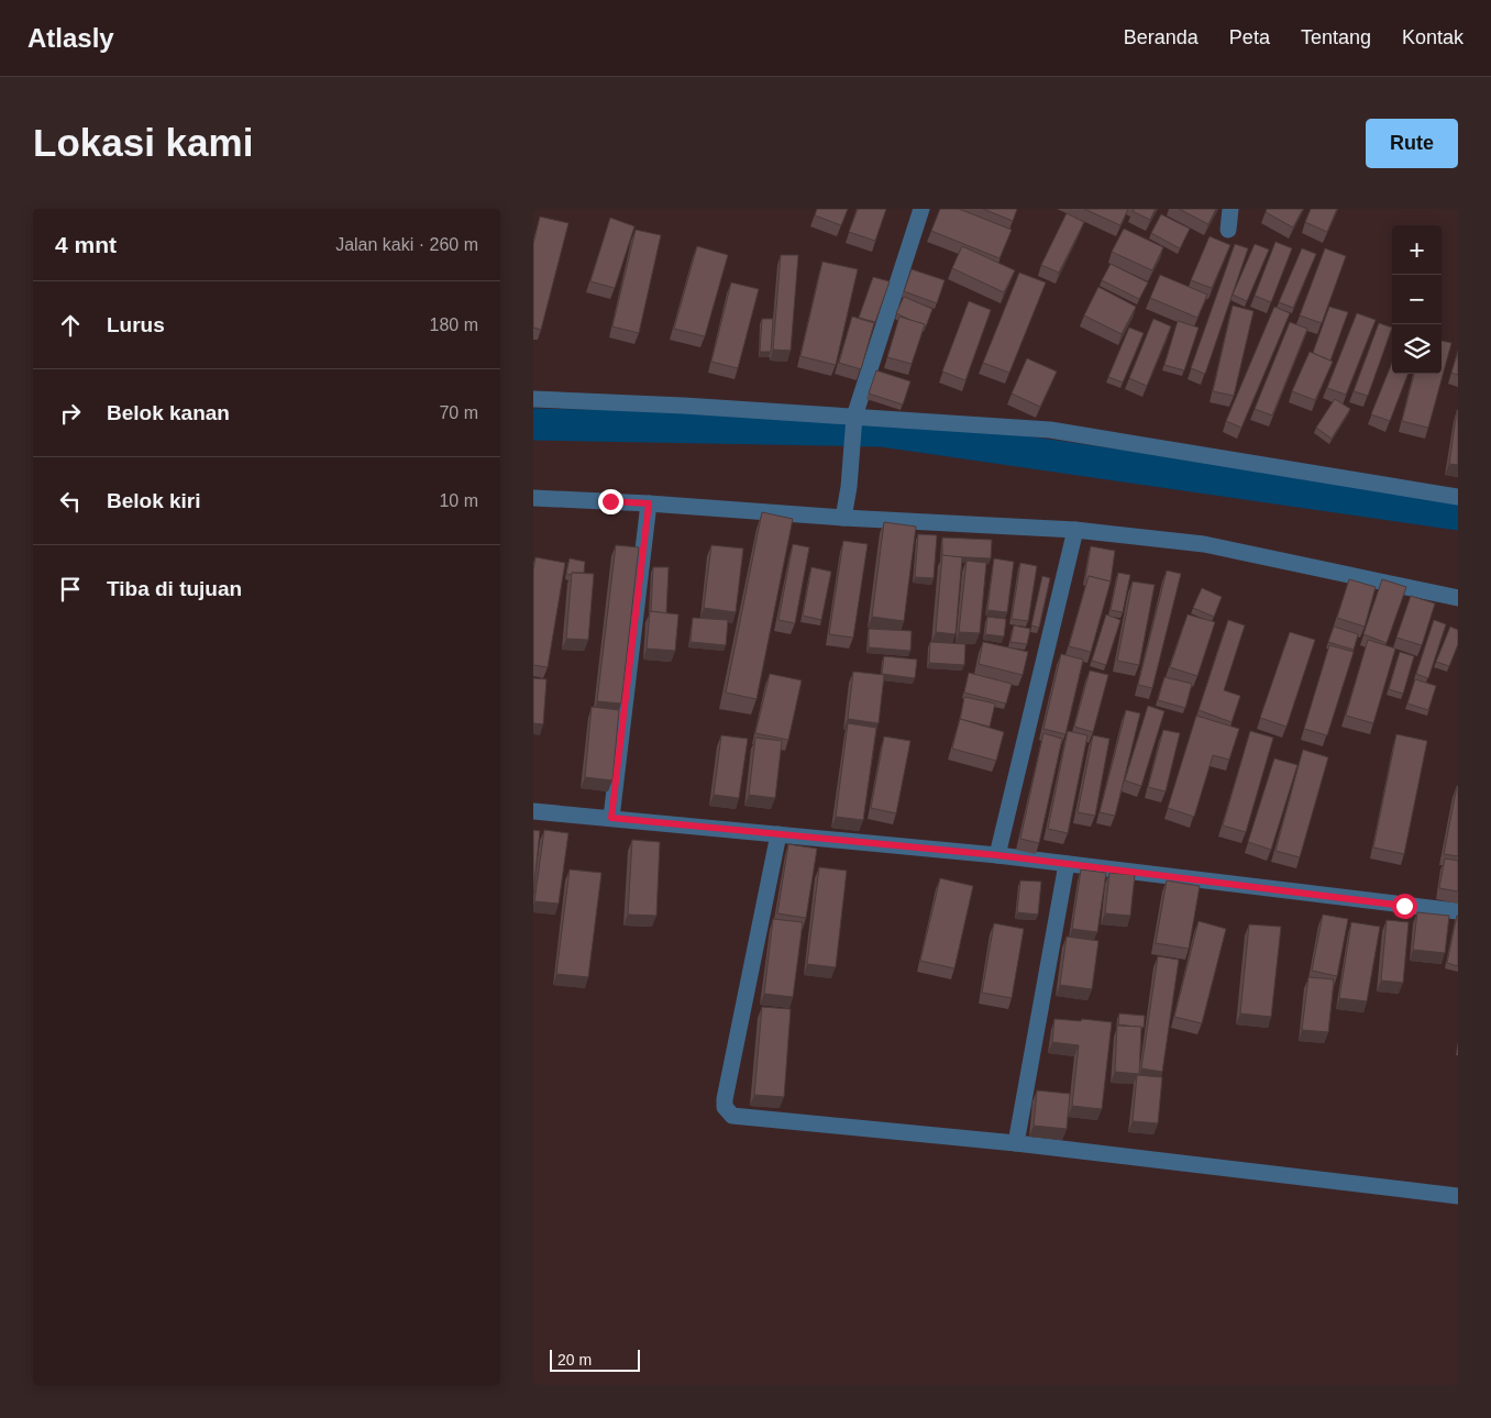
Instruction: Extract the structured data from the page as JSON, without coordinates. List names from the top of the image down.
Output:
{
  "scale_bar": "20 m",
  "page": {
    "header": "Atlasly",
    "nav": [
      "Beranda",
      "Peta",
      "Tentang",
      "Kontak"
    ],
    "buttons": "Rute",
    "title": "Lokasi kami",
    "heading": ["4 mnt", "Jalan kaki · 260 m"],
    "map_buttons": ["+", "−"],
    "list": [
      ["Lurus", "180 m"],
      ["Belok kanan", "70 m"],
      ["Belok kiri", "10 m"],
      "Tiba di tujuan"
    ],
    "scale": "20 m"
  }
}
